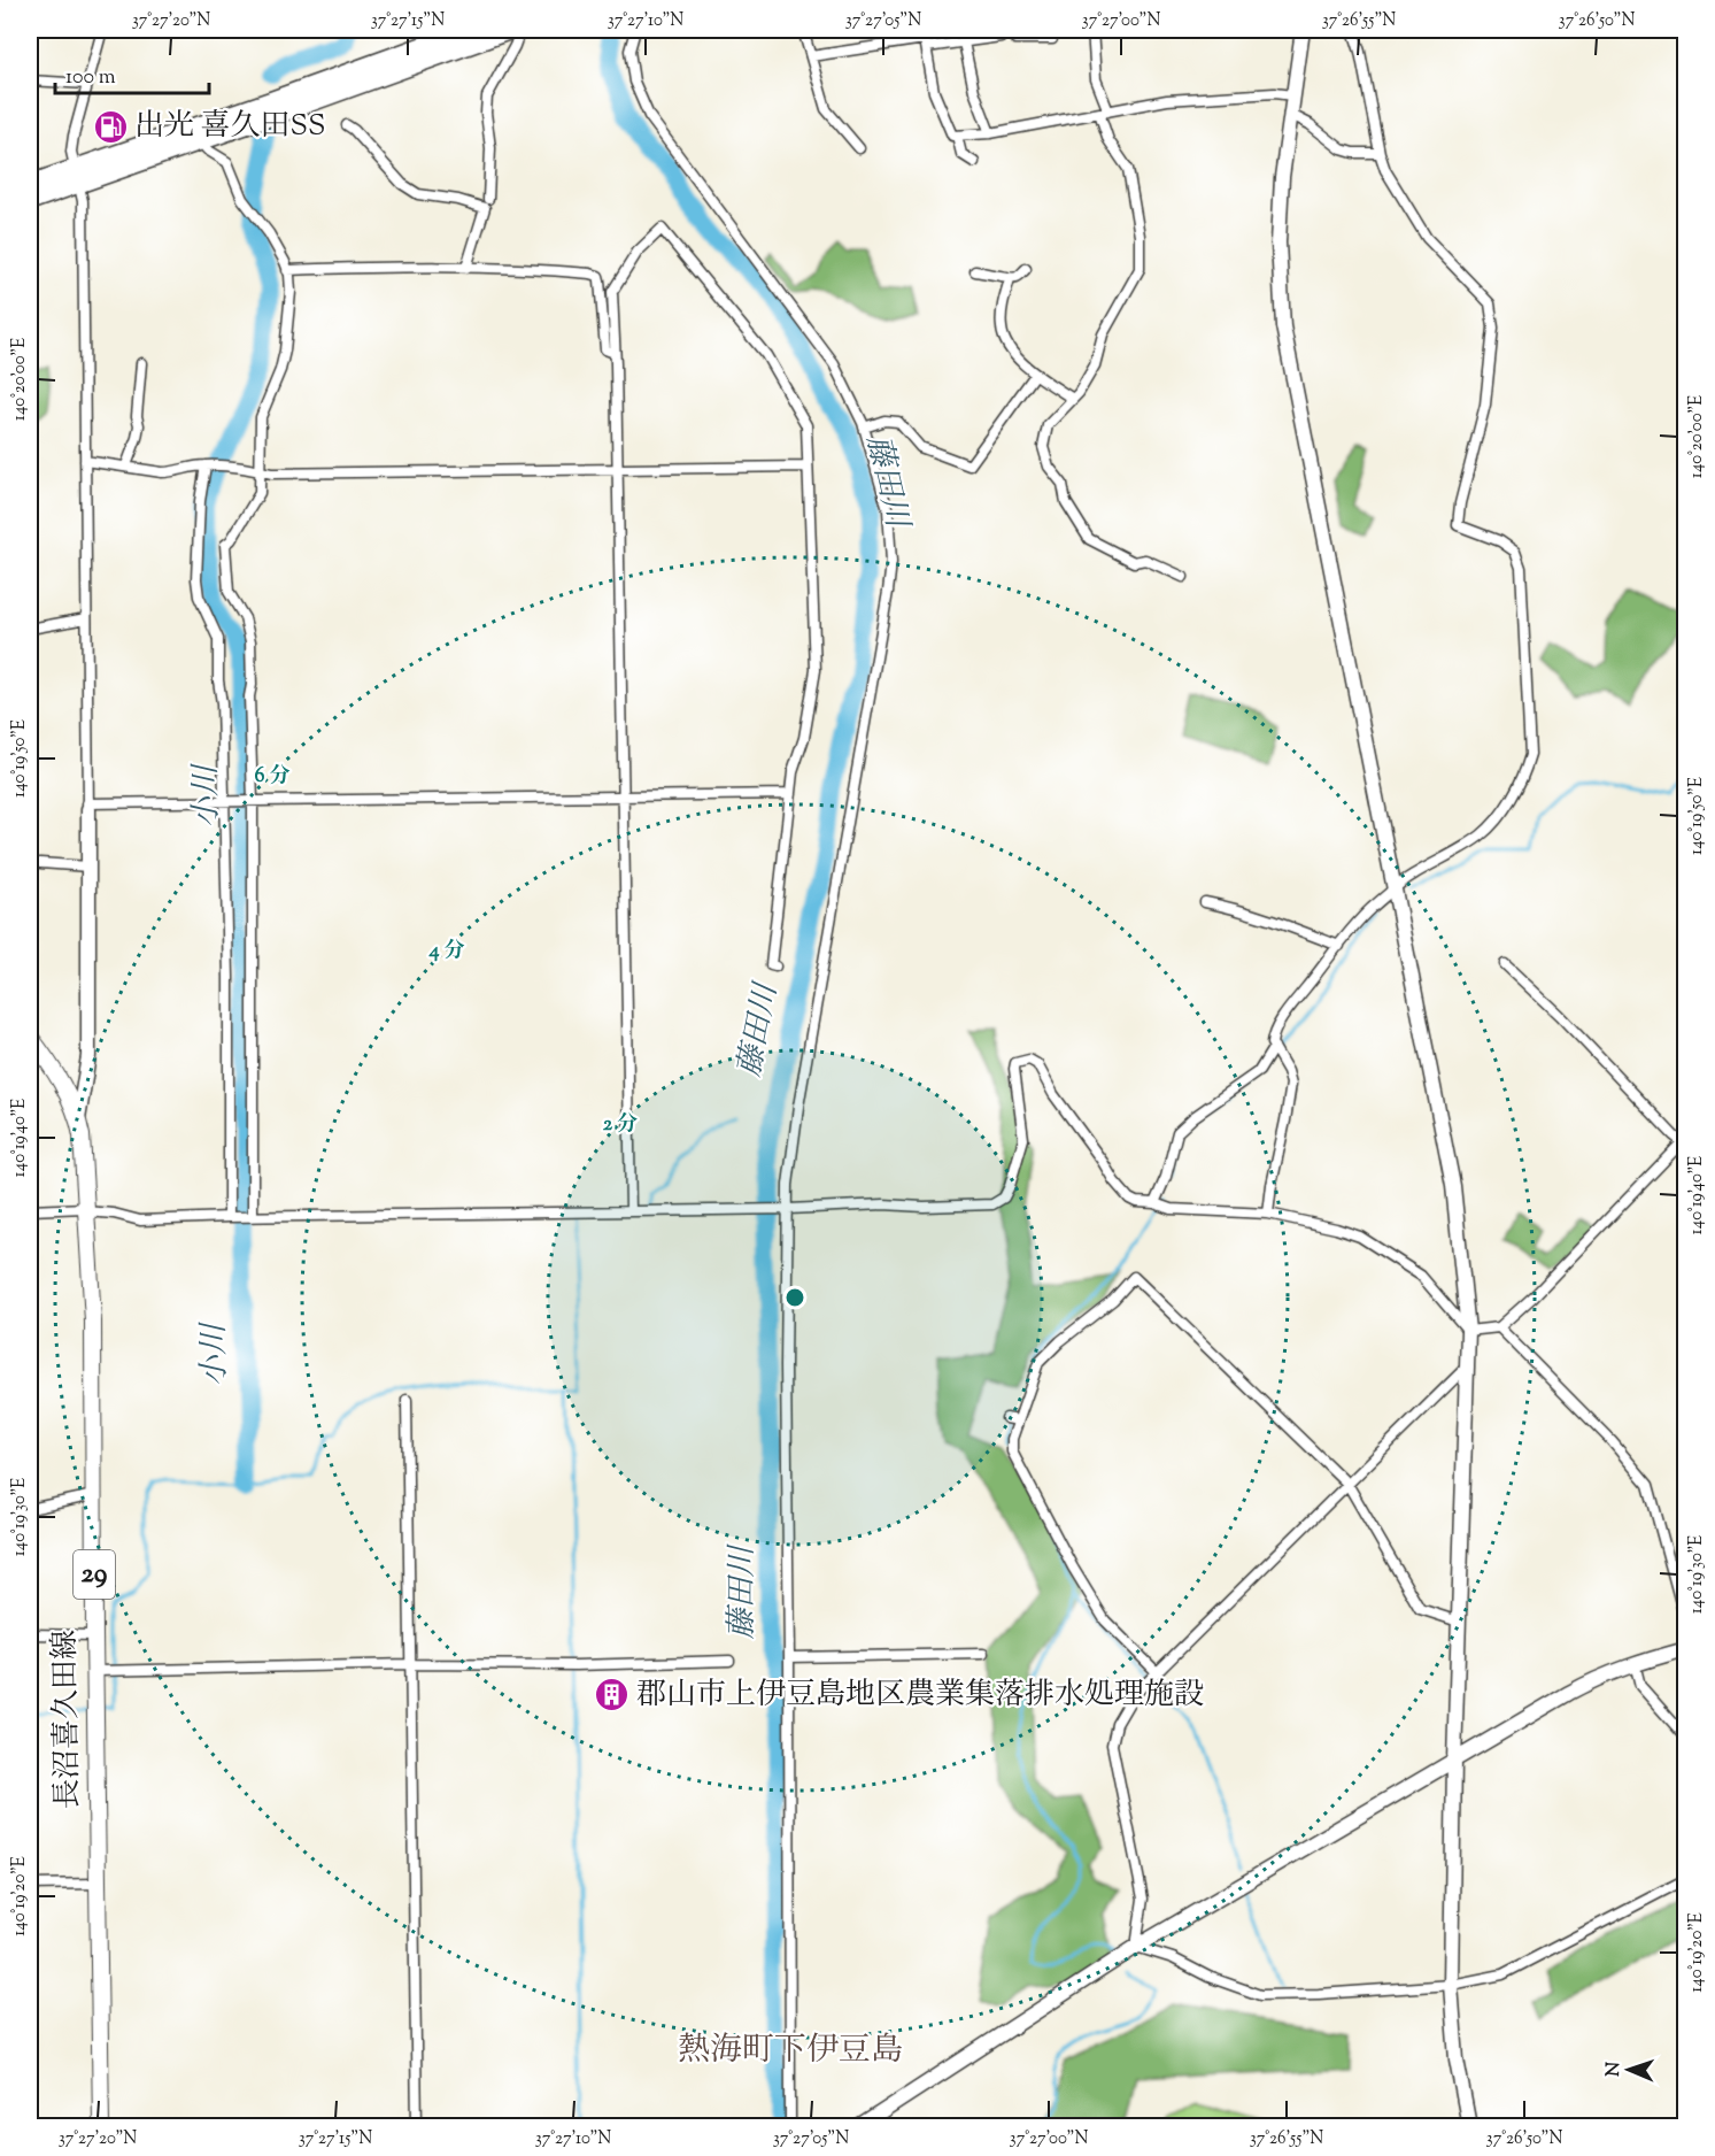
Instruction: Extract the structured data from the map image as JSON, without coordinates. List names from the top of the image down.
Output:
{
  "streets": {
    "main road": ["29", "長沼喜久田線"]
  },
  "districts": ["熱海町下伊豆島"],
  "water": ["藤田川", "小川"],
  "places": {
    "fuel station": ["出光 喜久田SS"],
    "building": ["郡山市上伊豆島地区農業集落排水処理施設"]
  },
  "scale_bar": "100 m",
  "north": "left",
  "coordinates": [
    "37°27'20\"N",
    "37°27'15\"N",
    "37°27'10\"N",
    "37°27'05\"N",
    "37°27'00\"N",
    "37°26'55\"N",
    "37°26'50\"N",
    "140°20'00\"E",
    "140°19'50\"E",
    "140°19'40\"E",
    "140°19'30\"E",
    "140°19'20\"E"
  ],
  "rings": ["6 分", "4 分", "2 分"]
}
